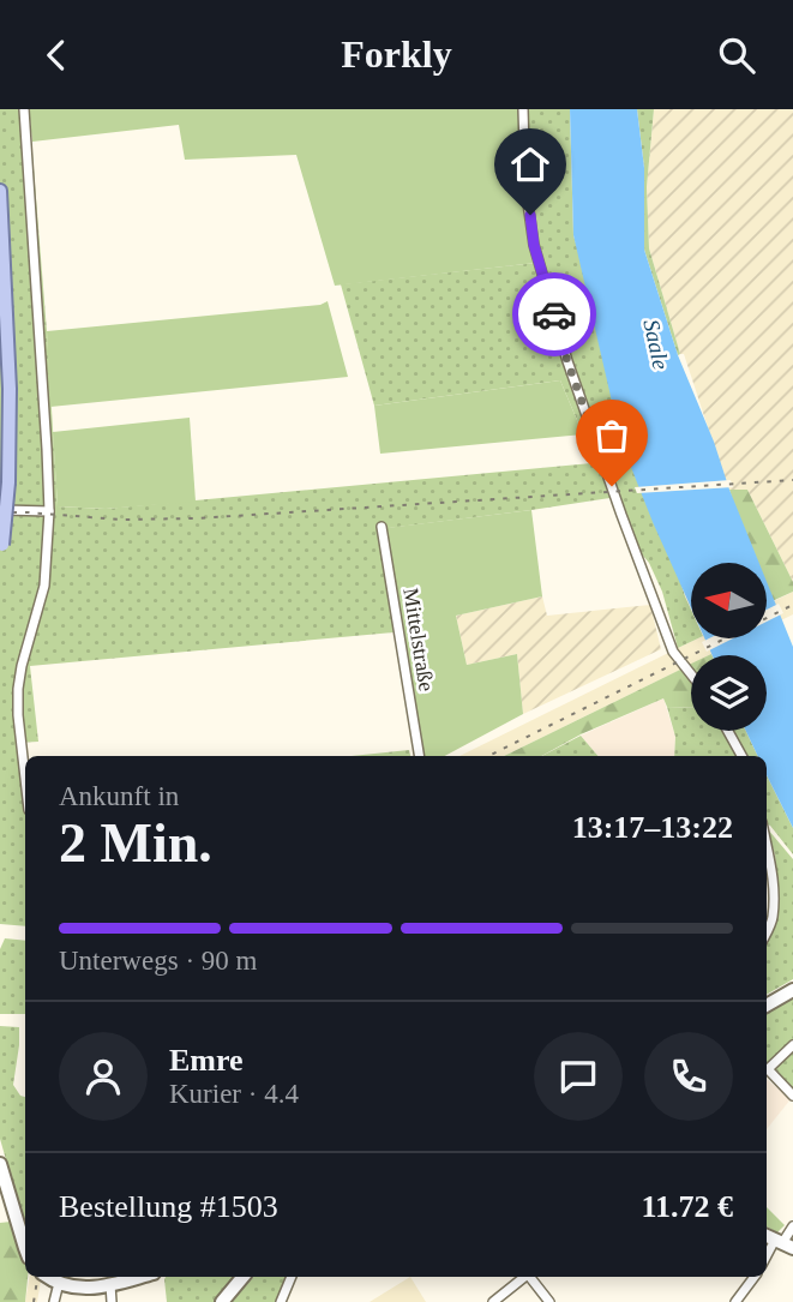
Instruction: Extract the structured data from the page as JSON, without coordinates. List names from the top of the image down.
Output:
{
  "streets": {
    "street": ["Mittelstraße"]
  },
  "water": ["Saale"],
  "north": "left",
  "page": {
    "header": "Forkly",
    "heading": ["2 Min.", "Ankunft in", "13:17–13:22"],
    "panel": [
      "Emre",
      "Kurier · 4.4",
      "Bestellung #1503",
      "11.72 €"
    ],
    "bar": "Unterwegs · 90 m"
  }
}
